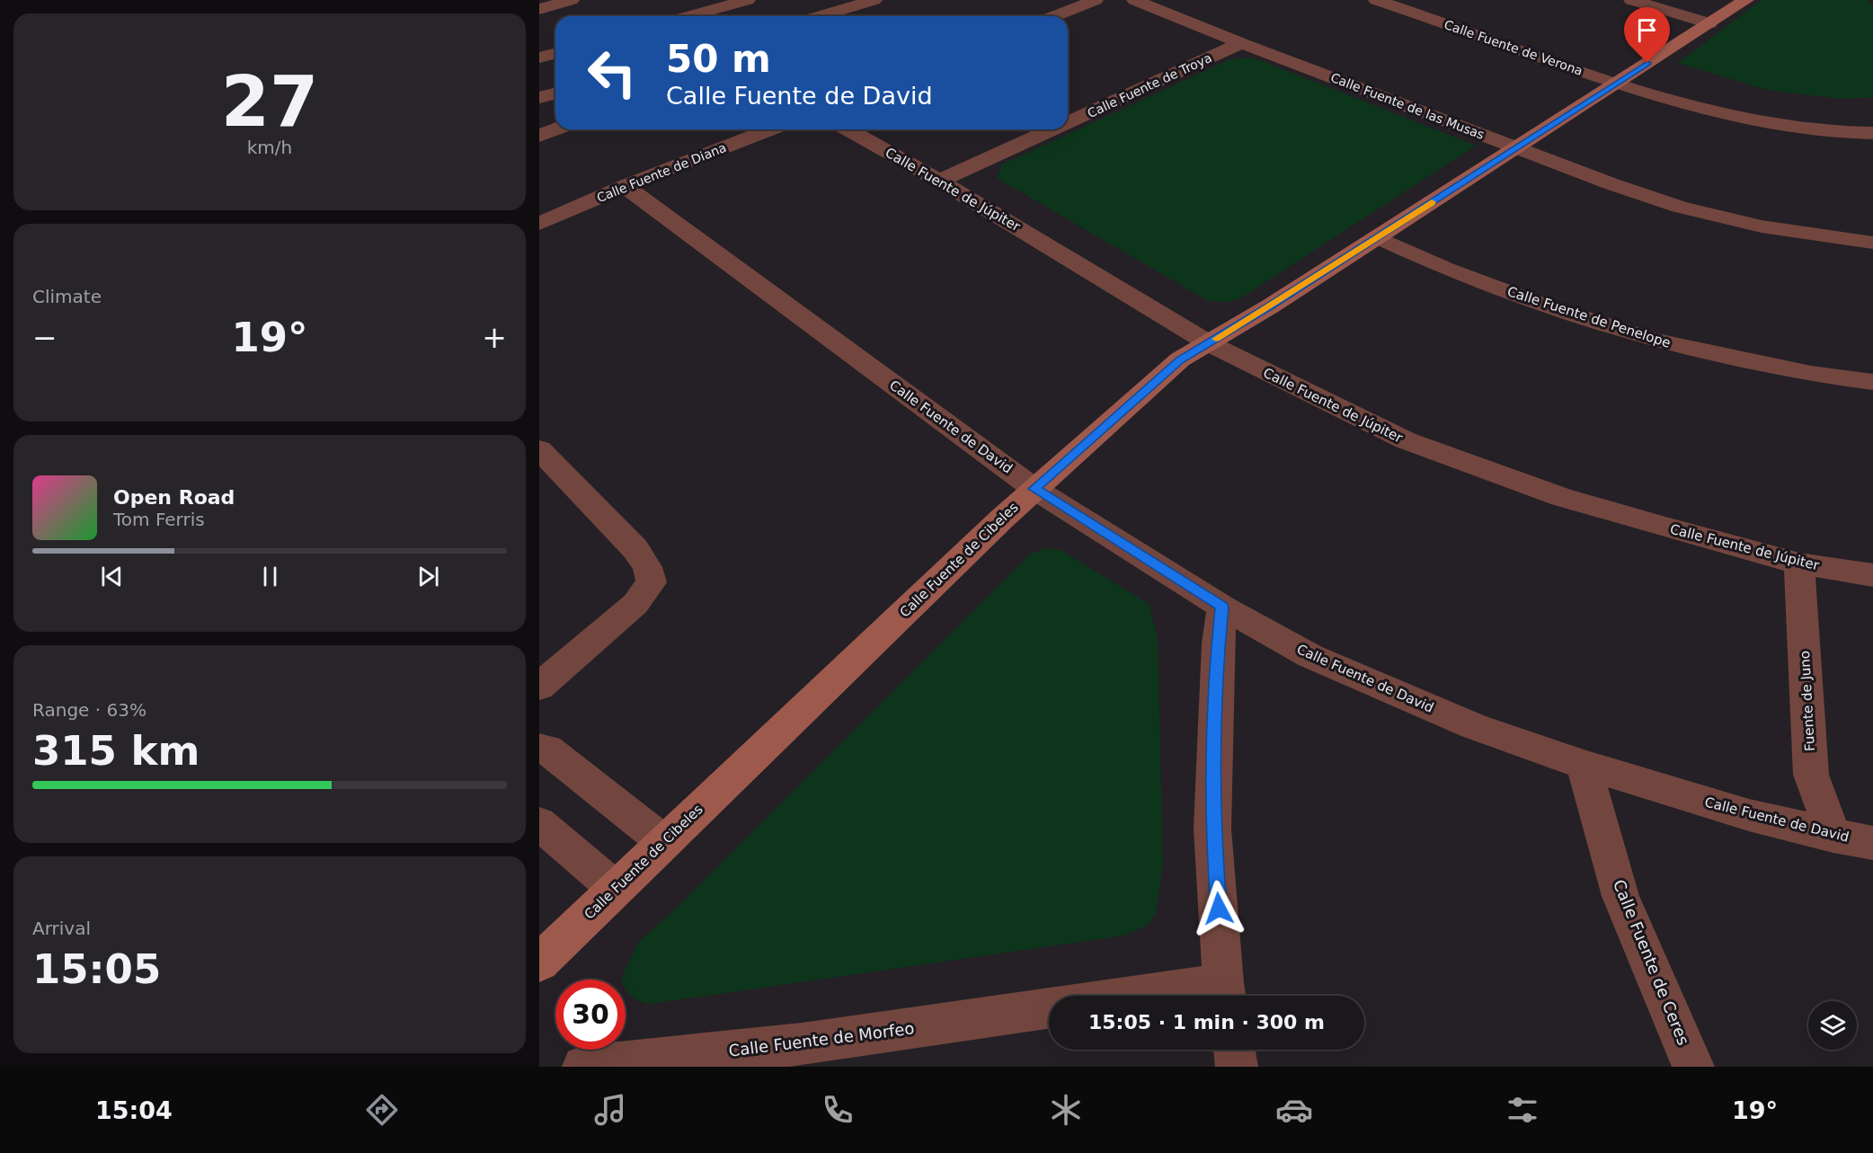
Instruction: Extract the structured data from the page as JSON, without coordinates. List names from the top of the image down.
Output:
{
  "streets": {
    "street": [
      "Calle Fuente de Verona",
      "Calle Fuente de Troya",
      "Calle Fuente de las Musas",
      "Calle Fuente de Diana",
      "Calle Fuente de Júpiter",
      "Calle Fuente de Penelope",
      "Calle Fuente de David",
      "Calle Fuente de Cibeles",
      "Fuente de Juno",
      "Calle Fuente de Ceres",
      "Calle Fuente de Morfeo"
    ]
  },
  "crossings": [
    ["Calle Fuente de Verona", "Calle Fuente de Cibeles"],
    ["Calle Fuente de Troya", "Calle Fuente de las Musas"],
    ["Calle Fuente de Troya", "Calle Fuente de Júpiter"],
    ["Calle Fuente de las Musas", "Calle Fuente de Cibeles"],
    ["Calle Fuente de Diana", "Calle Fuente de David"],
    ["Calle Fuente de Júpiter", "Calle Fuente de Cibeles"],
    ["Calle Fuente de Júpiter", "Fuente de Juno"],
    ["Calle Fuente de Penelope", "Calle Fuente de Cibeles"],
    ["Calle Fuente de David", "Calle Fuente de Cibeles"],
    ["Calle Fuente de David", "Fuente de Juno"],
    ["Calle Fuente de David", "Calle Fuente de Ceres"]
  ],
  "page": {
    "tile": [
      ["27", "km/h"],
      "Climate",
      ["Range · 63%", "315 km"],
      ["Arrival", "15:05"]
    ],
    "turn": ["50 m", "Calle Fuente de David"],
    "heat": ["−", "19°", "+"],
    "song": ["Open Road", "Tom Ferris"],
    "limit": "30",
    "trip": "15:05 · 1 min · 300 m",
    "tabs": ["15:04", "19°"]
  }
}
